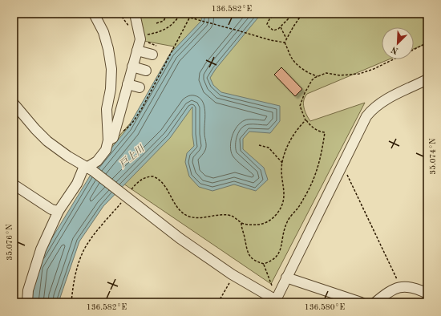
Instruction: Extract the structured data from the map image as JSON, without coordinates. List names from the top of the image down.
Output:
{
  "water": ["戸上川"],
  "north": "bottom left",
  "coordinates": [
    "136.582°E",
    "35.074°N",
    "35.076°N",
    "136.580°E"
  ]
}
